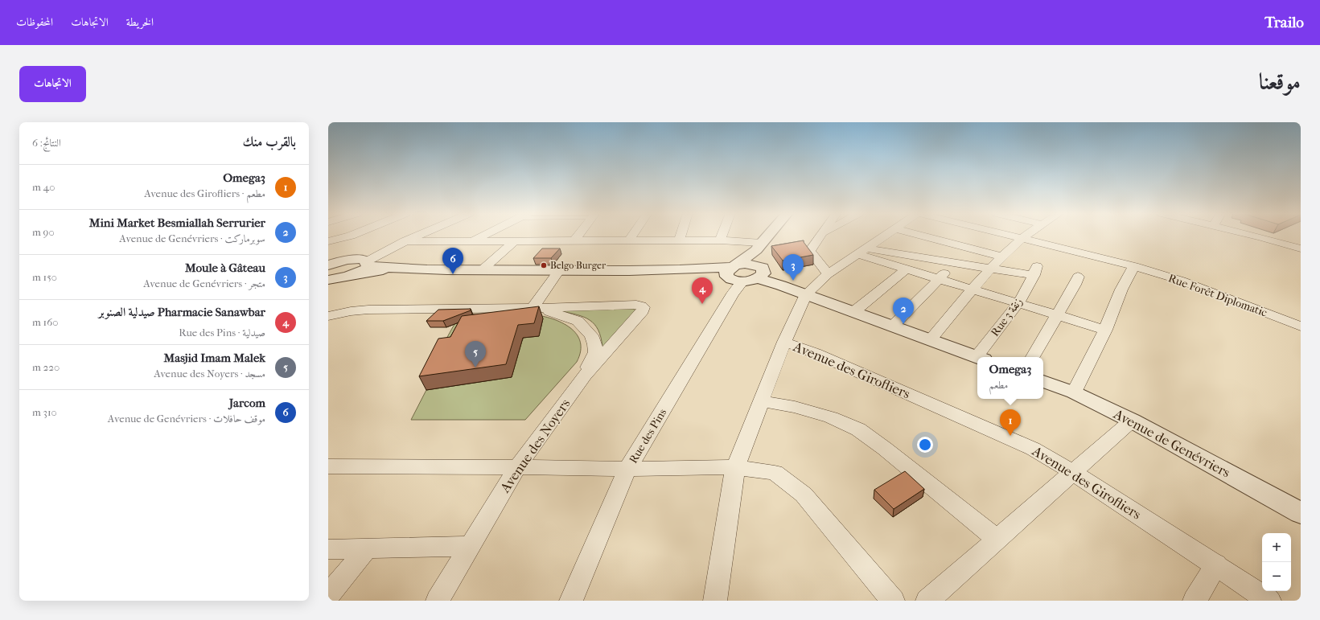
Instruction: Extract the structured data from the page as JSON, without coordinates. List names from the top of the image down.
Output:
{
  "streets": {
    "street": [
      "Rue Forêt Diplomatic",
      "Rue 3 زنقة",
      "Avenue des Girofliers",
      "Rue des Pins",
      "Avenue de Genévriers",
      "Avenue des Noyers"
    ]
  },
  "places": ["Belgo Burger"],
  "page": {
    "header": "Trailo",
    "nav": ["الخريطة", "الاتجاهات", "المحفوظات"],
    "title": "موقعنا",
    "buttons": "الاتجاهات",
    "heading": ["بالقرب منك", "النتائج: 6"],
    "list": [
      {
        "mark": "1",
        "name": "Omega3",
        "note": "مطعم · Avenue des Girofliers",
        "value": "40 m"
      },
      {
        "mark": "2",
        "name": "Mini Market Besmiallah Serrurier",
        "note": "سوبرماركت · Avenue de Genévriers",
        "value": "90 m"
      },
      {
        "mark": "3",
        "name": "Moule à Gâteau",
        "note": "متجر · Avenue de Genévriers",
        "value": "150 m"
      },
      {
        "mark": "4",
        "name": "Pharmacie Sanawbar صيدلية الصنوبر",
        "note": "صيدلية · Rue des Pins",
        "value": "160 m"
      },
      {
        "mark": "5",
        "name": "Masjid Imam Malek",
        "note": "مسجد · Avenue des Noyers",
        "value": "220 m"
      },
      {
        "mark": "6",
        "name": "Jarcom",
        "note": "موقف حافلات · Avenue de Genévriers",
        "value": "310 m"
      }
    ],
    "pins": [
      "6",
      "3",
      "4",
      "2",
      "5",
      "1"
    ],
    "popup": ["Omega3", "مطعم"],
    "map_buttons": ["+", "−"]
  }
}
